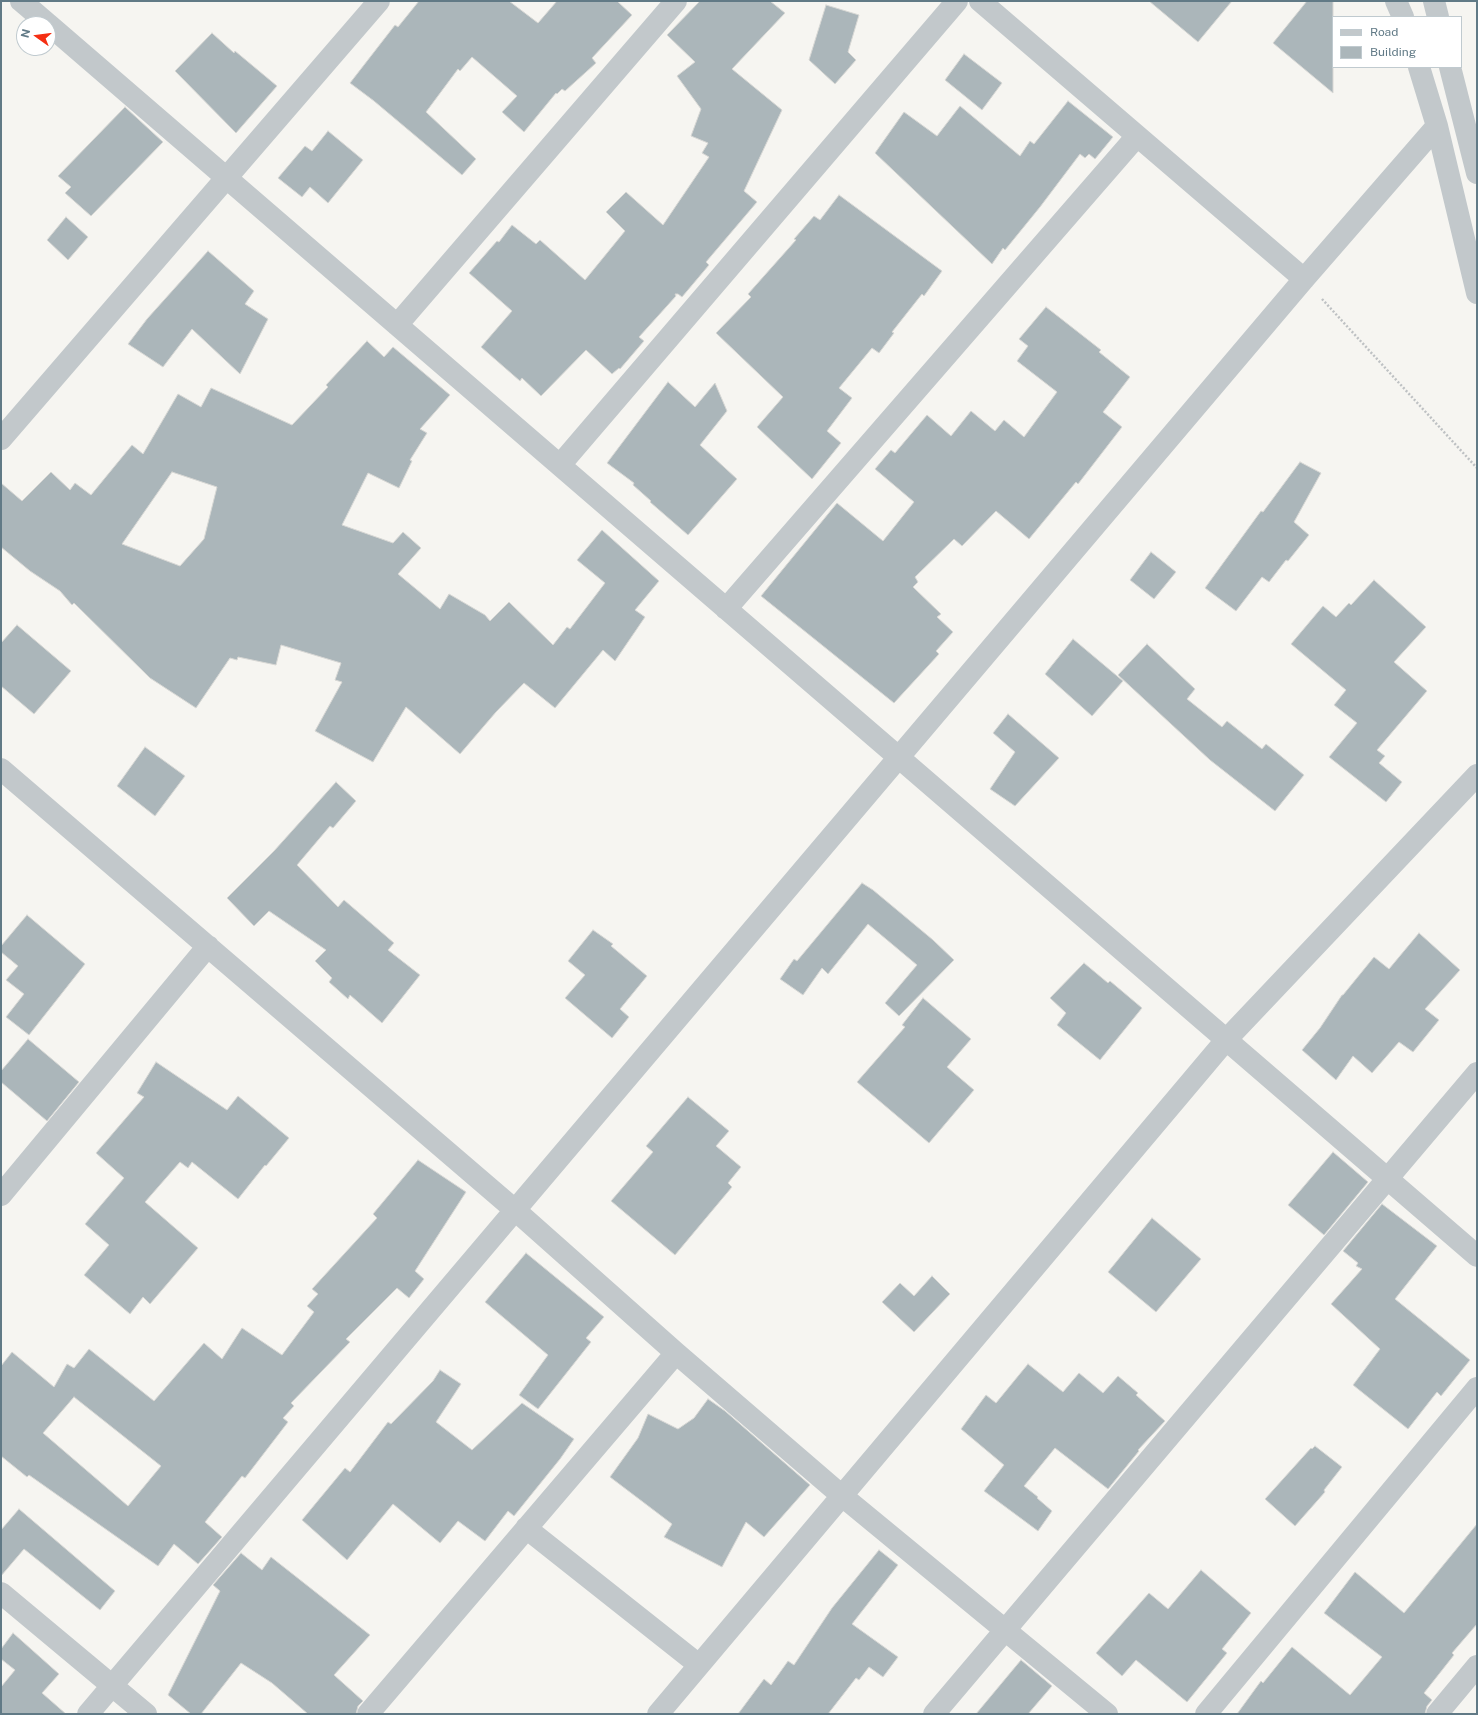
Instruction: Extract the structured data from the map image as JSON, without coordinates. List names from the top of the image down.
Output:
{
  "legend": ["Road", "Building"],
  "north": "left"
}
